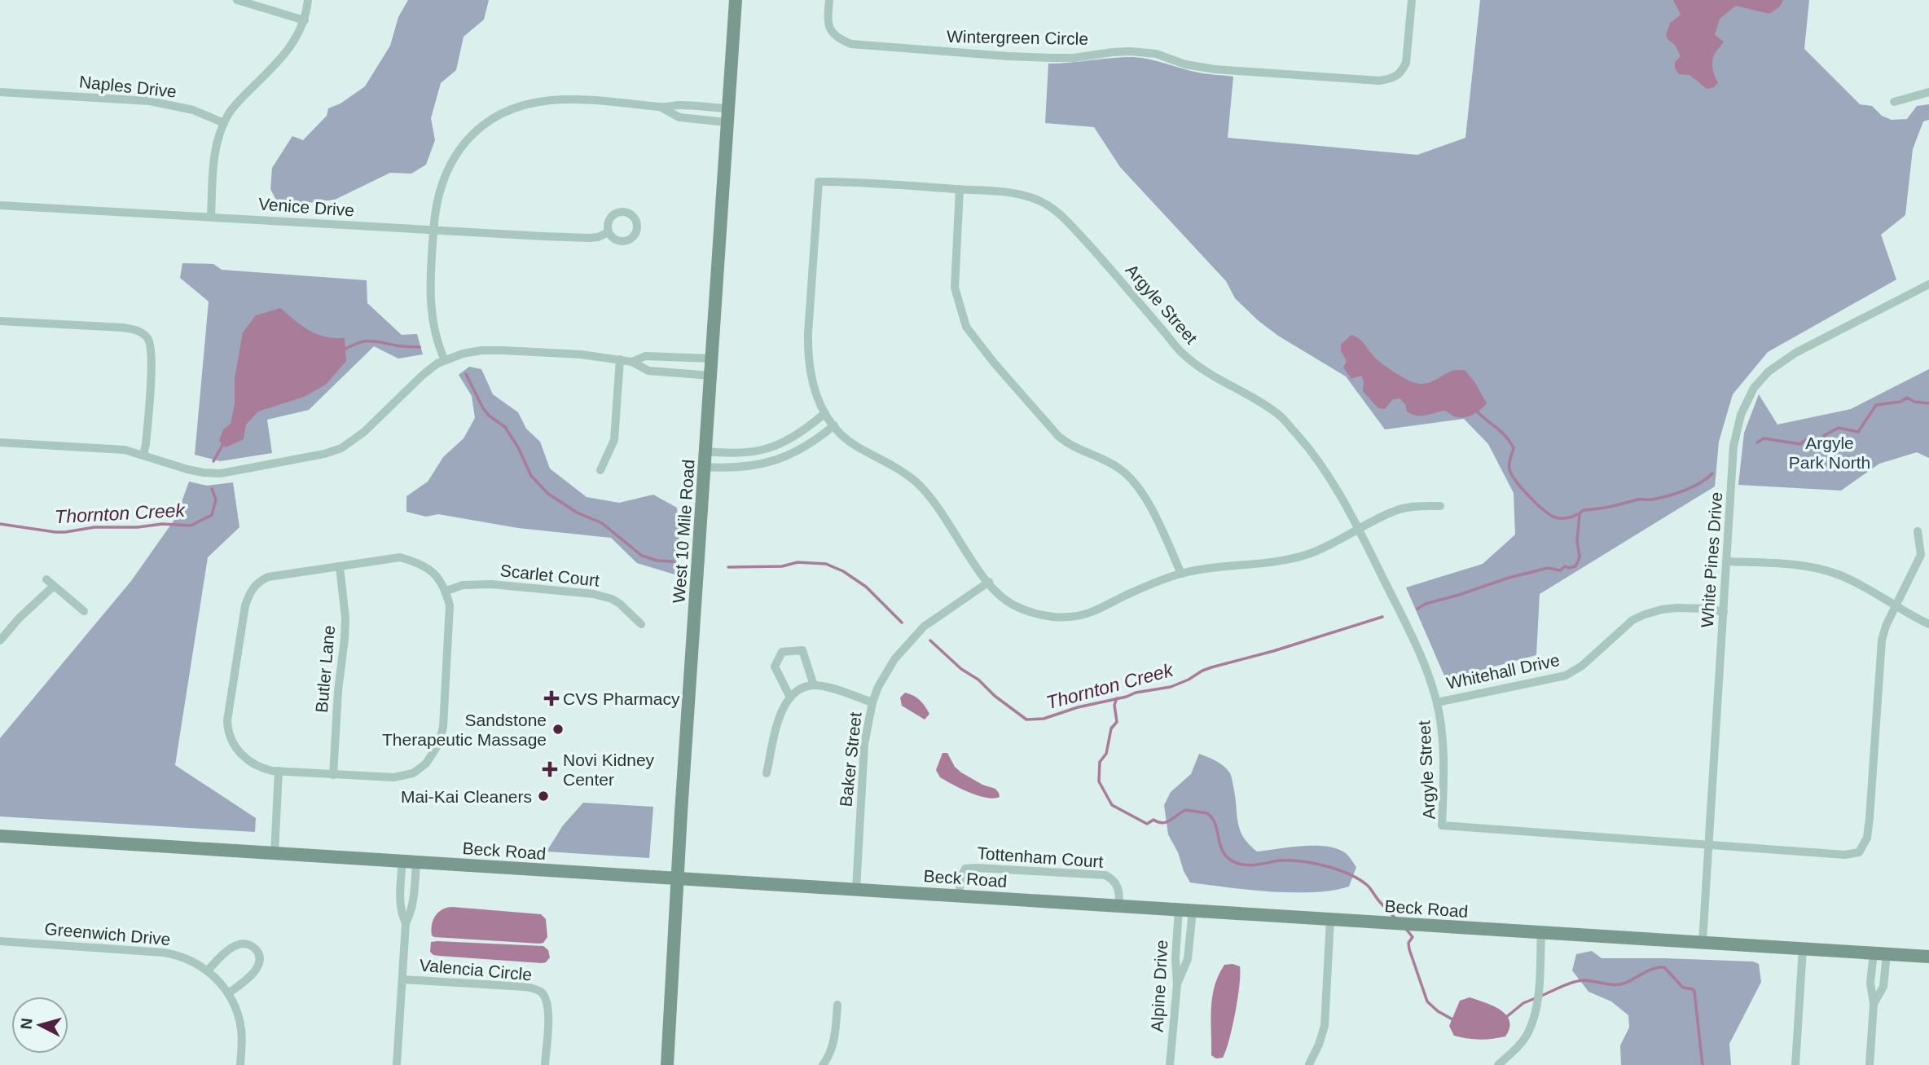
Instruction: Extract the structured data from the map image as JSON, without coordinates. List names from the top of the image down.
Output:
{
  "streets": {
    "main road": ["West 10 Mile Road", "Beck Road"],
    "street": [
      "Wintergreen Circle",
      "Naples Drive",
      "Venice Drive",
      "Argyle Street",
      "White Pines Drive",
      "Scarlet Court",
      "Butler Lane",
      "Whitehall Drive",
      "Baker Street",
      "Tottenham Court",
      "Greenwich Drive",
      "Valencia Circle",
      "Alpine Drive"
    ]
  },
  "crossings": [
    ["Argyle Street", "White Pines Drive"],
    ["Argyle Street", "Whitehall Drive"],
    ["West 10 Mile Road", "Beck Road"],
    ["White Pines Drive", "Whitehall Drive"],
    ["White Pines Drive", "Beck Road"],
    ["Baker Street", "Beck Road"],
    ["Beck Road", "Tottenham Court"],
    ["Beck Road", "Valencia Circle"],
    ["Beck Road", "Alpine Drive"]
  ],
  "water": ["Thornton Creek"],
  "parks": ["Argyle Park North"],
  "places": {
    "health": ["CVS Pharmacy", "Novi Kidney Center"],
    "other": ["Sandstone Therapeutic Massage", "Mai-Kai Cleaners"]
  },
  "north": "left"
}
